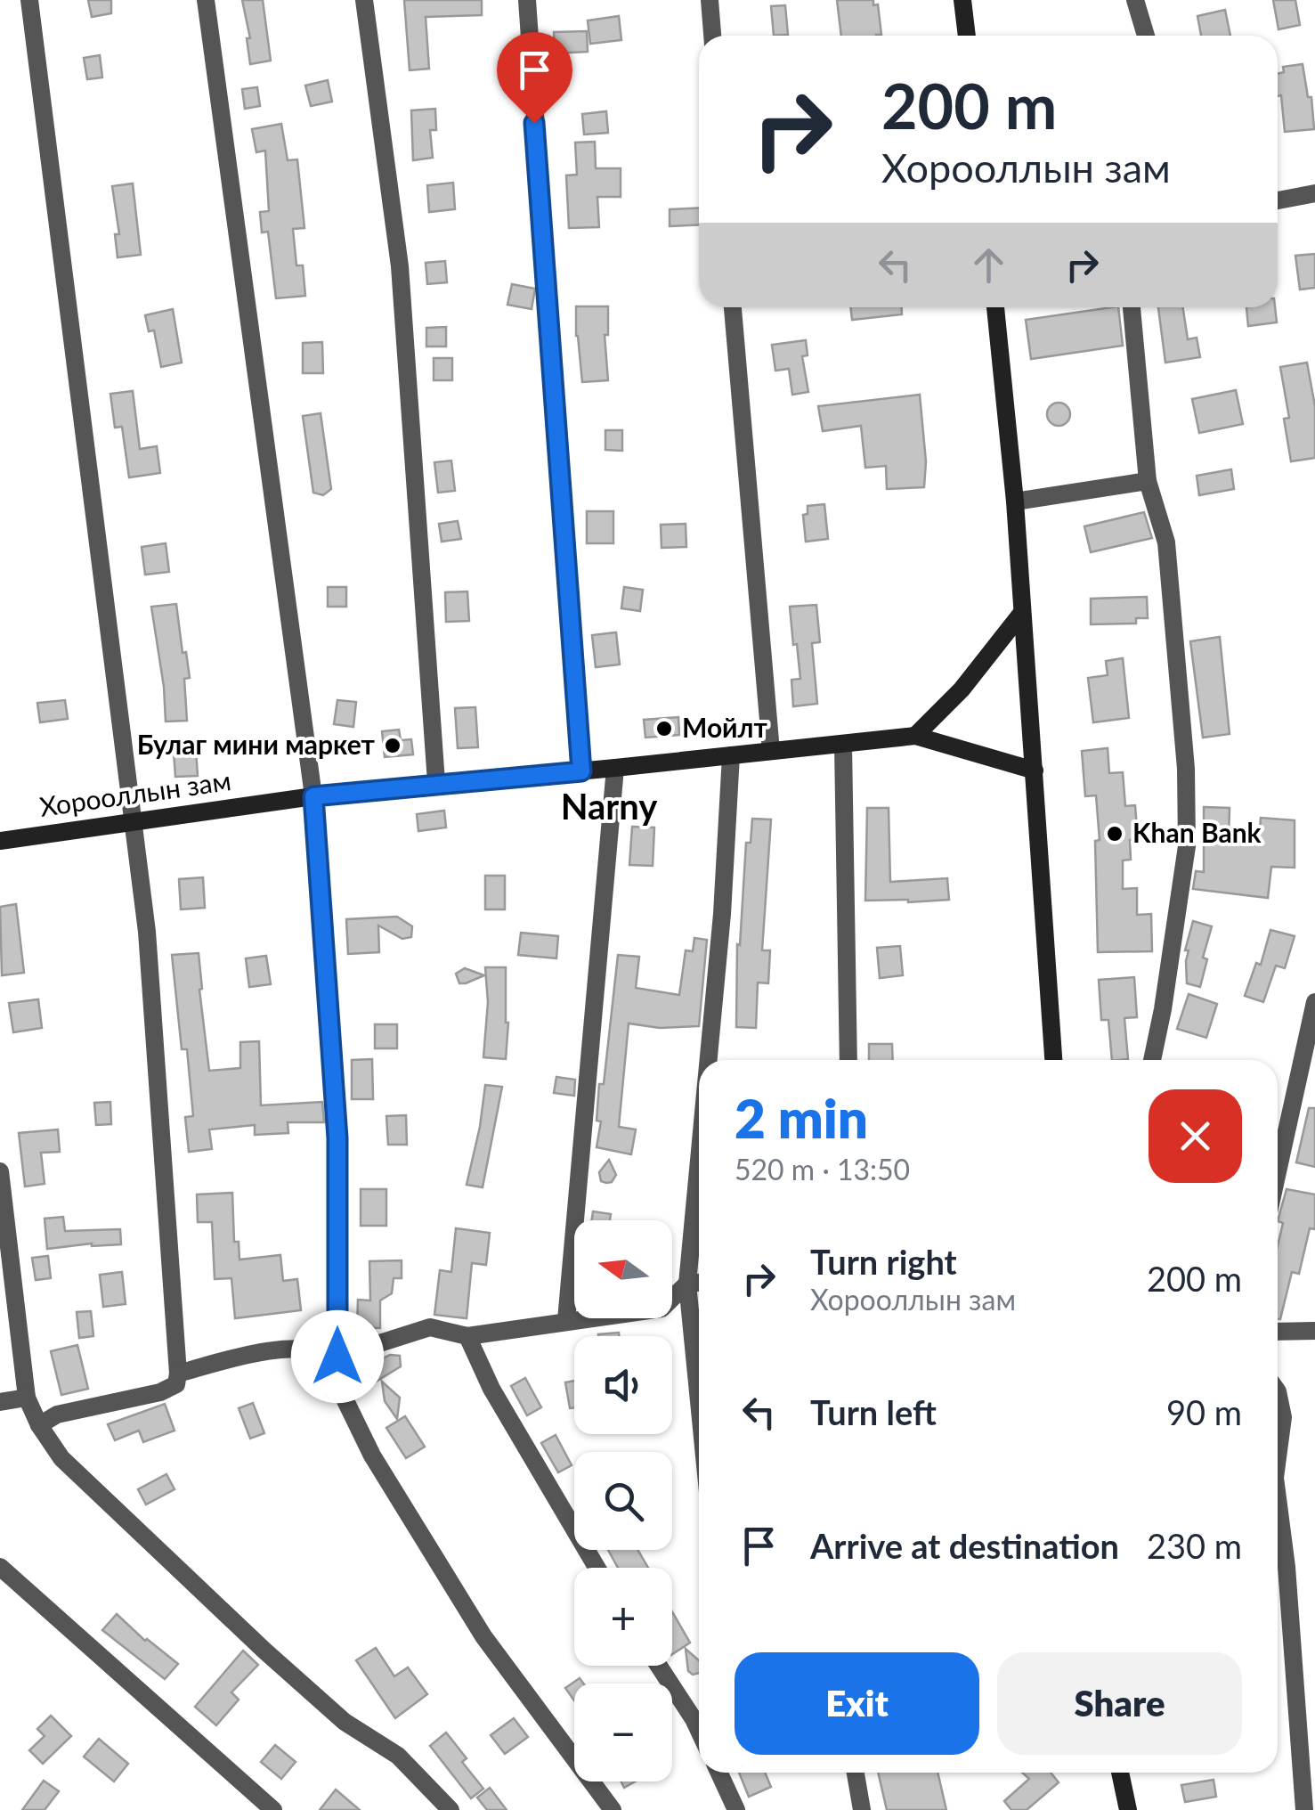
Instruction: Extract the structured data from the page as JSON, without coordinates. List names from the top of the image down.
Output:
{
  "streets": {
    "street": ["Хорооллын зам"]
  },
  "districts": ["Narny"],
  "places": ["Мойлт", "Булаг мини маркет", "Khan Bank"],
  "north": "left",
  "page": {
    "turn": ["200 m", "Хорооллын зам"],
    "heading": ["2 min", "520 m · 13:50"],
    "list": [
      {
        "name": "Turn right",
        "note": "Хорооллын зам",
        "value": "200 m"
      },
      {
        "name": "Turn left",
        "value": "90 m"
      },
      {
        "name": "Arrive at destination",
        "value": "230 m"
      }
    ],
    "map_buttons": ["+", "−"],
    "buttons": ["Exit", "Share"]
  }
}
